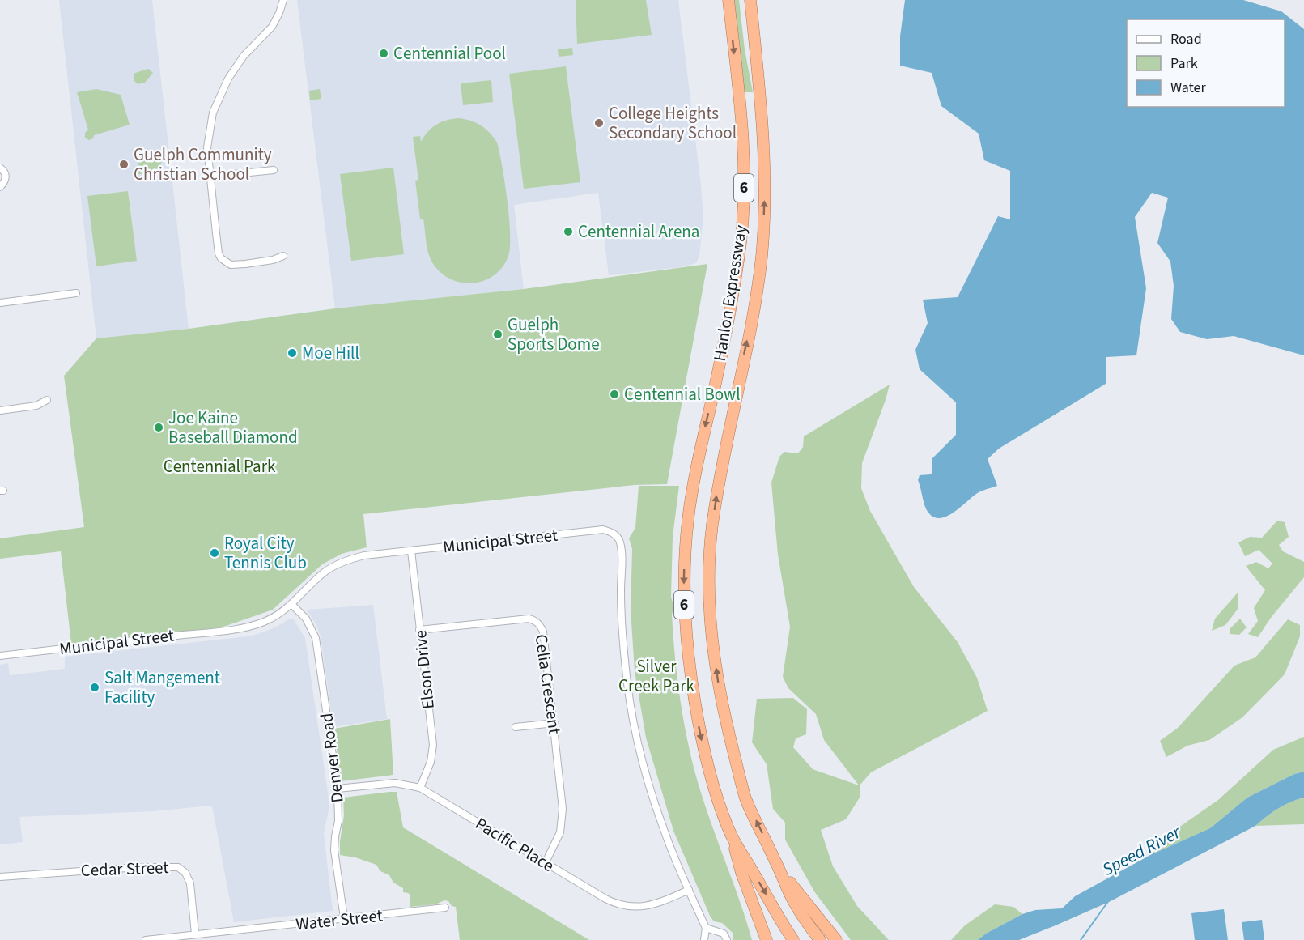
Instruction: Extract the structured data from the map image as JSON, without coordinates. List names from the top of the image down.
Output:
{
  "streets": {
    "highway": ["6", "Hanlon Expressway"],
    "street": [
      "Municipal Street",
      "Elson Drive",
      "Celia Crescent",
      "Denver Road",
      "Pacific Place",
      "Cedar Street",
      "Water Street"
    ]
  },
  "crossings": [
    ["Municipal Street", "Elson Drive"],
    ["Municipal Street", "Denver Road"],
    ["Municipal Street", "Pacific Place"],
    ["Elson Drive", "Celia Crescent"],
    ["Elson Drive", "Pacific Place"],
    ["Celia Crescent", "Pacific Place"],
    ["Denver Road", "Pacific Place"],
    ["Denver Road", "Water Street"],
    ["Cedar Street", "Water Street"]
  ],
  "water": ["Speed River"],
  "parks": ["Centennial Park", "Silver Creek Park"],
  "places": [
    "Centennial Pool",
    "College Heights Secondary School",
    "Guelph Community Christian School",
    "Centennial Arena",
    "Guelph Sports Dome",
    "Moe Hill",
    "Centennial Bowl",
    "Joe Kaine Baseball Diamond",
    "Royal City Tennis Club",
    "Salt Mangement Facility"
  ],
  "legend": ["Road", "Park", "Water"]
}
